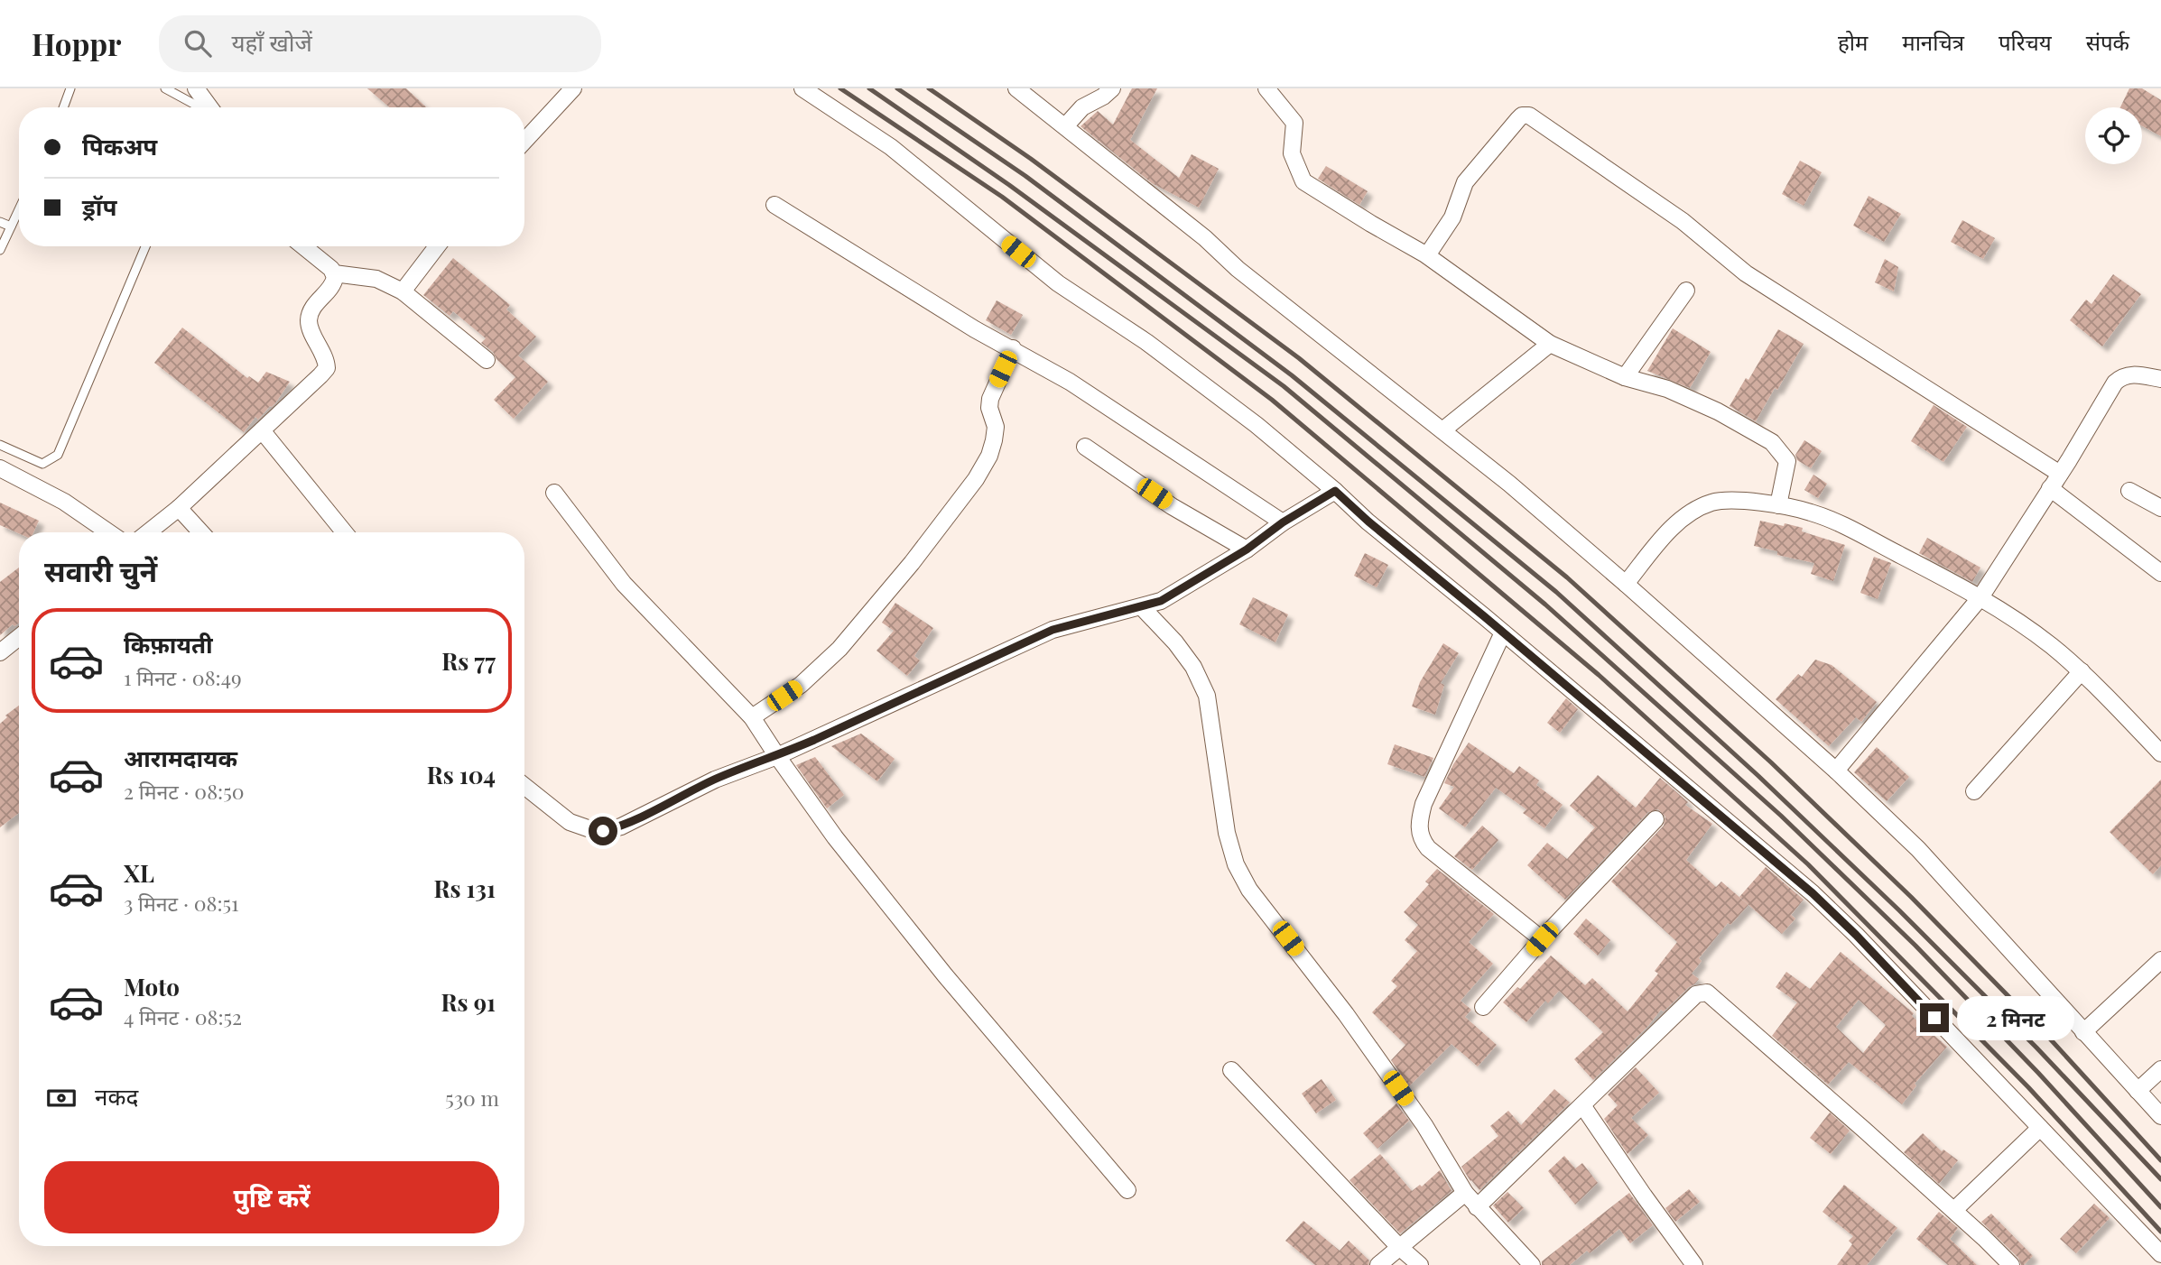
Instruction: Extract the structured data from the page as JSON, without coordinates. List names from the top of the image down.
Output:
{
  "page": {
    "header": "Hoppr",
    "search": "यहाँ खोजें",
    "nav": [
      "होम",
      "मानचित्र",
      "परिचय",
      "संपर्क"
    ],
    "banner": ["पिकअप", "ड्रॉप"],
    "heading": "सवारी चुनें",
    "list": [
      {
        "name": "किफ़ायती",
        "note": "1 मिनट · 08:49",
        "value": "Rs 77"
      },
      {
        "name": "आरामदायक",
        "note": "2 मिनट · 08:50",
        "value": "Rs 104"
      },
      {
        "name": "XL",
        "note": "3 मिनट · 08:51",
        "value": "Rs 131"
      },
      {
        "name": "Moto",
        "note": "4 मिनट · 08:52",
        "value": "Rs 91"
      }
    ],
    "bubble": "2 मिनट",
    "pay": ["नकद", "530 m"],
    "buttons": "पुष्टि करें"
  }
}
